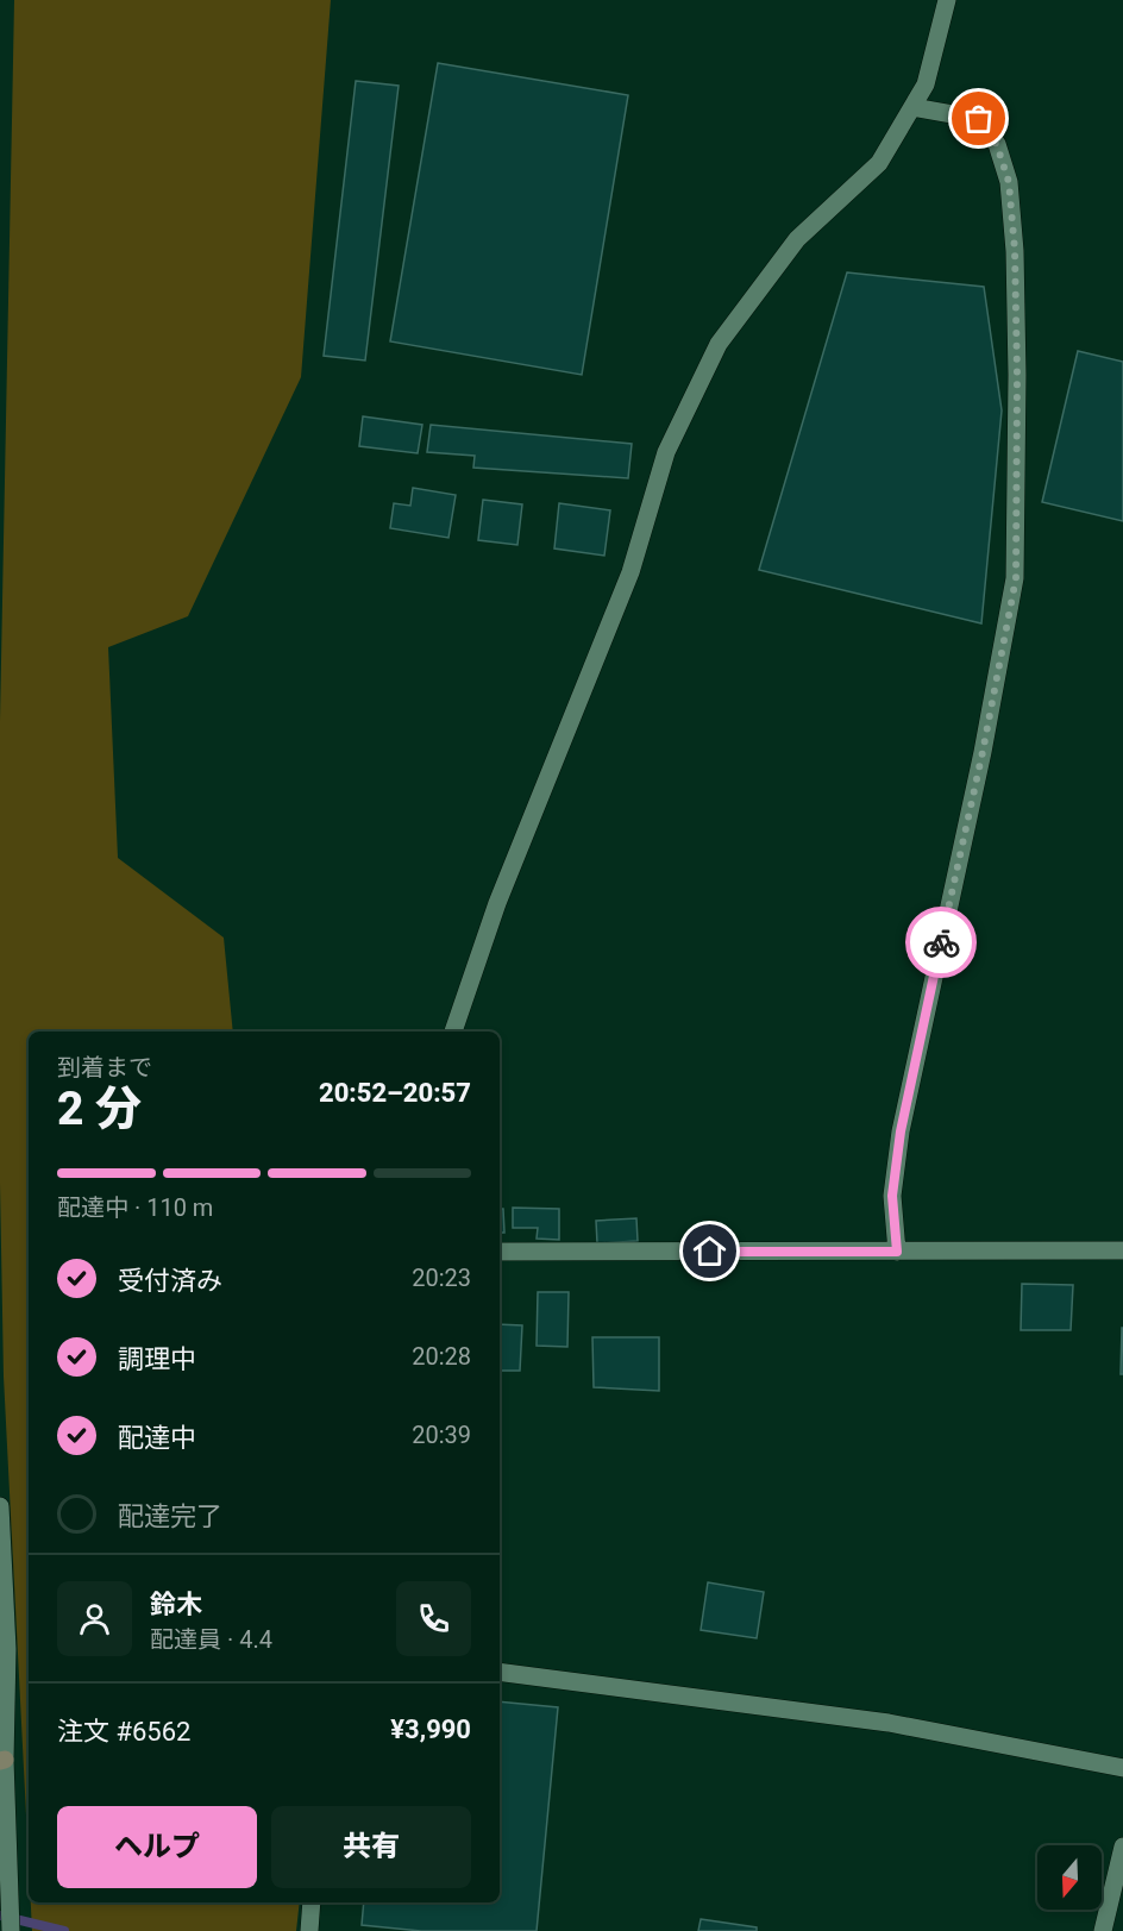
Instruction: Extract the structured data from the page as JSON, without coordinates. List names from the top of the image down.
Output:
{
  "north": "bottom",
  "page": {
    "heading": ["2 分", "到着まで", "20:52–20:57"],
    "panel": [
      "鈴木",
      "配達員 · 4.4",
      "注文 #6562",
      "¥3,990"
    ],
    "bar": "配達中 · 110 m",
    "list": [
      ["受付済み", "20:23"],
      ["調理中", "20:28"],
      ["配達中", "20:39"],
      "配達完了"
    ],
    "buttons": ["ヘルプ", "共有"]
  }
}
